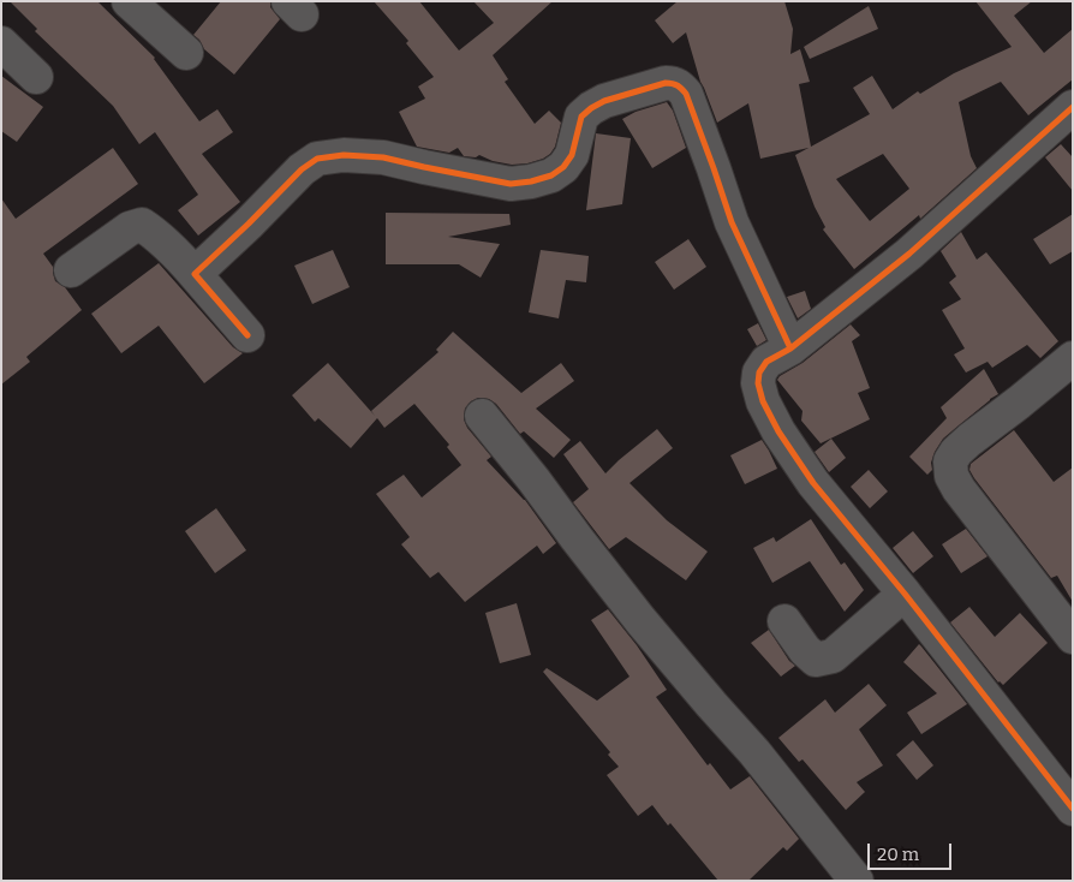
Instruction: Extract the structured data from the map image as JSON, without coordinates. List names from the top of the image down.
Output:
{
  "scale_bar": "20 m"
}
